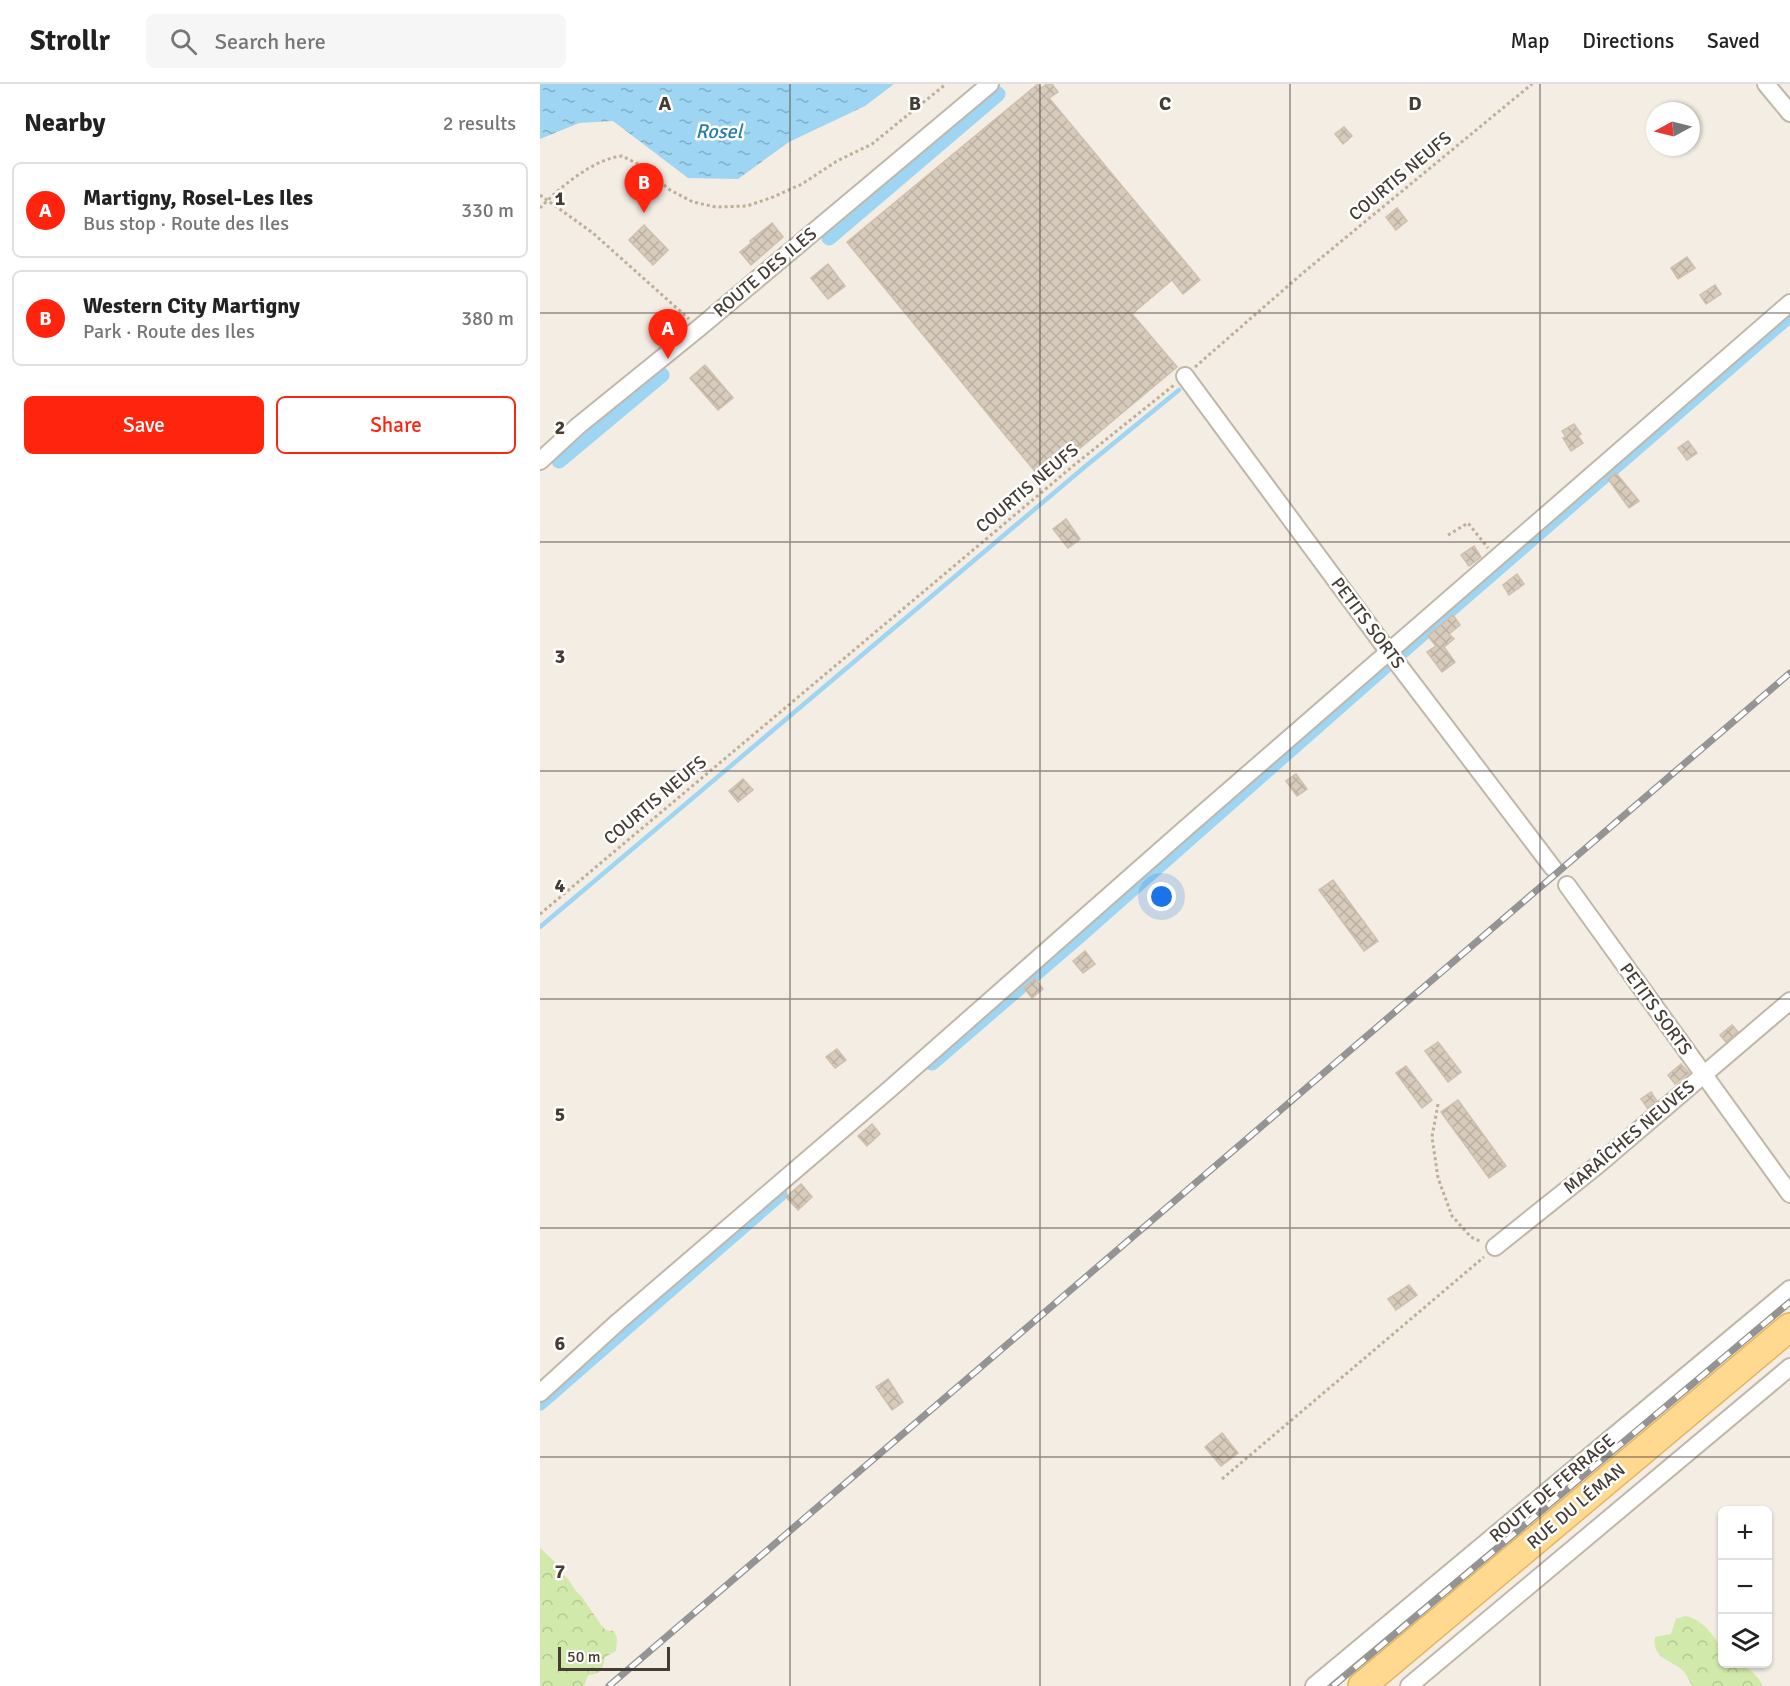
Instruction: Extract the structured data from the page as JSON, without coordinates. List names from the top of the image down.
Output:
{
  "streets": {
    "main road": ["RUE DU LÉMAN"],
    "street": [
      "ROUTE DES ILES",
      "PETITS SORTS",
      "MARAÎCHES NEUVES",
      "ROUTE DE FERRAGE"
    ],
    "path": ["COURTIS NEUFS"]
  },
  "crossings": [
    ["COURTIS NEUFS", "PETITS SORTS"],
    ["PETITS SORTS", "MARAÎCHES NEUVES"]
  ],
  "water": ["Rosel"],
  "scale_bar": "50 m",
  "north": "left",
  "page": {
    "header": "Strollr",
    "search": "Search here",
    "nav": ["Map", "Directions", "Saved"],
    "heading": ["Nearby", "2 results"],
    "list": [
      {
        "mark": "A",
        "name": "Martigny, Rosel-Les Iles",
        "note": "Bus stop · Route des Iles",
        "value": "330 m"
      },
      {
        "mark": "B",
        "name": "Western City Martigny",
        "note": "Park · Route des Iles",
        "value": "380 m"
      }
    ],
    "pins": ["B", "A"],
    "buttons": ["Save", "Share"],
    "map_buttons": ["+", "−"],
    "scale": "50 m"
  },
  "grid": {
    "columns": [
      "A",
      "B",
      "C",
      "D"
    ],
    "rows": [
      "1",
      "2",
      "3",
      "4",
      "5",
      "6",
      "7"
    ]
  }
}
